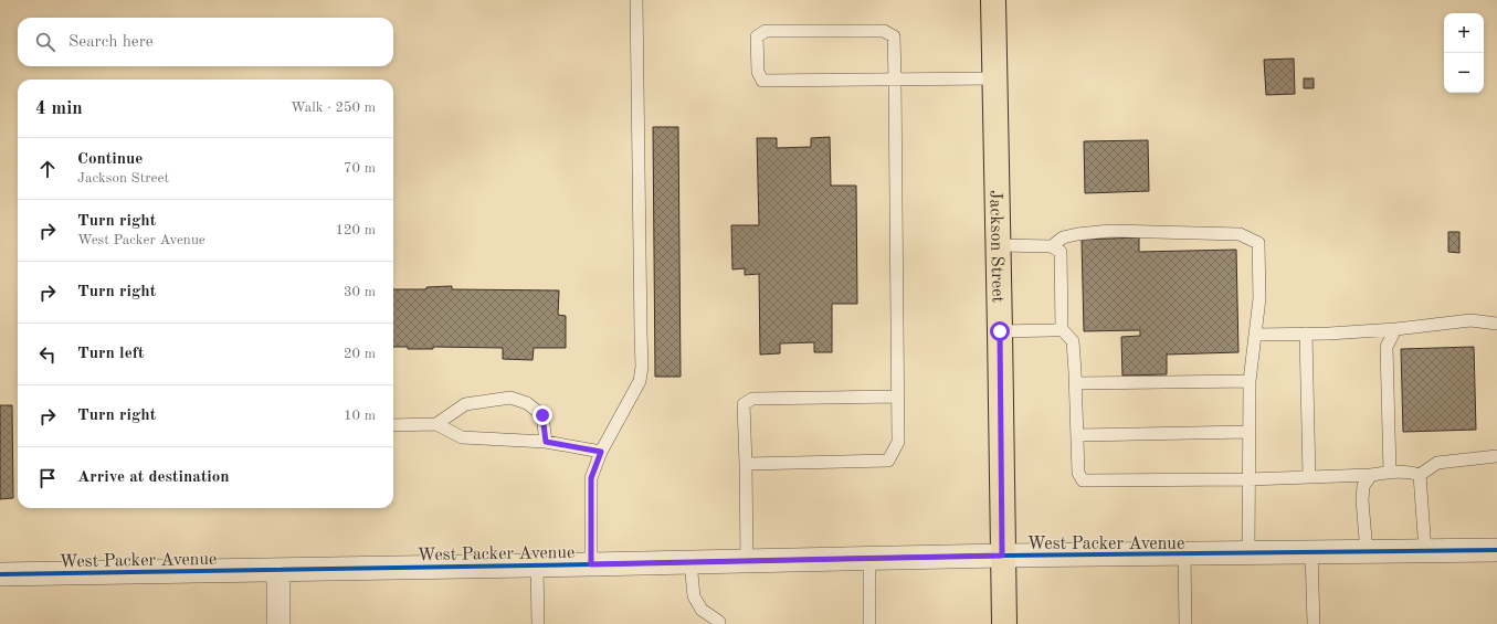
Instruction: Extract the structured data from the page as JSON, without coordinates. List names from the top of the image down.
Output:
{
  "streets": {
    "main road": ["Jackson Street"],
    "street": ["West Packer Avenue"]
  },
  "crossings": [
    ["Jackson Street", "West Packer Avenue"]
  ],
  "page": {
    "map_buttons": ["+", "−"],
    "search": "Search here",
    "heading": ["4 min", "Walk · 250 m"],
    "list": [
      ["Continue", "Jackson Street", "70 m"],
      ["Turn right", "West Packer Avenue", "120 m"],
      ["Turn right", "30 m"],
      ["Turn left", "20 m"],
      ["Turn right", "10 m"],
      "Arrive at destination"
    ]
  }
}
